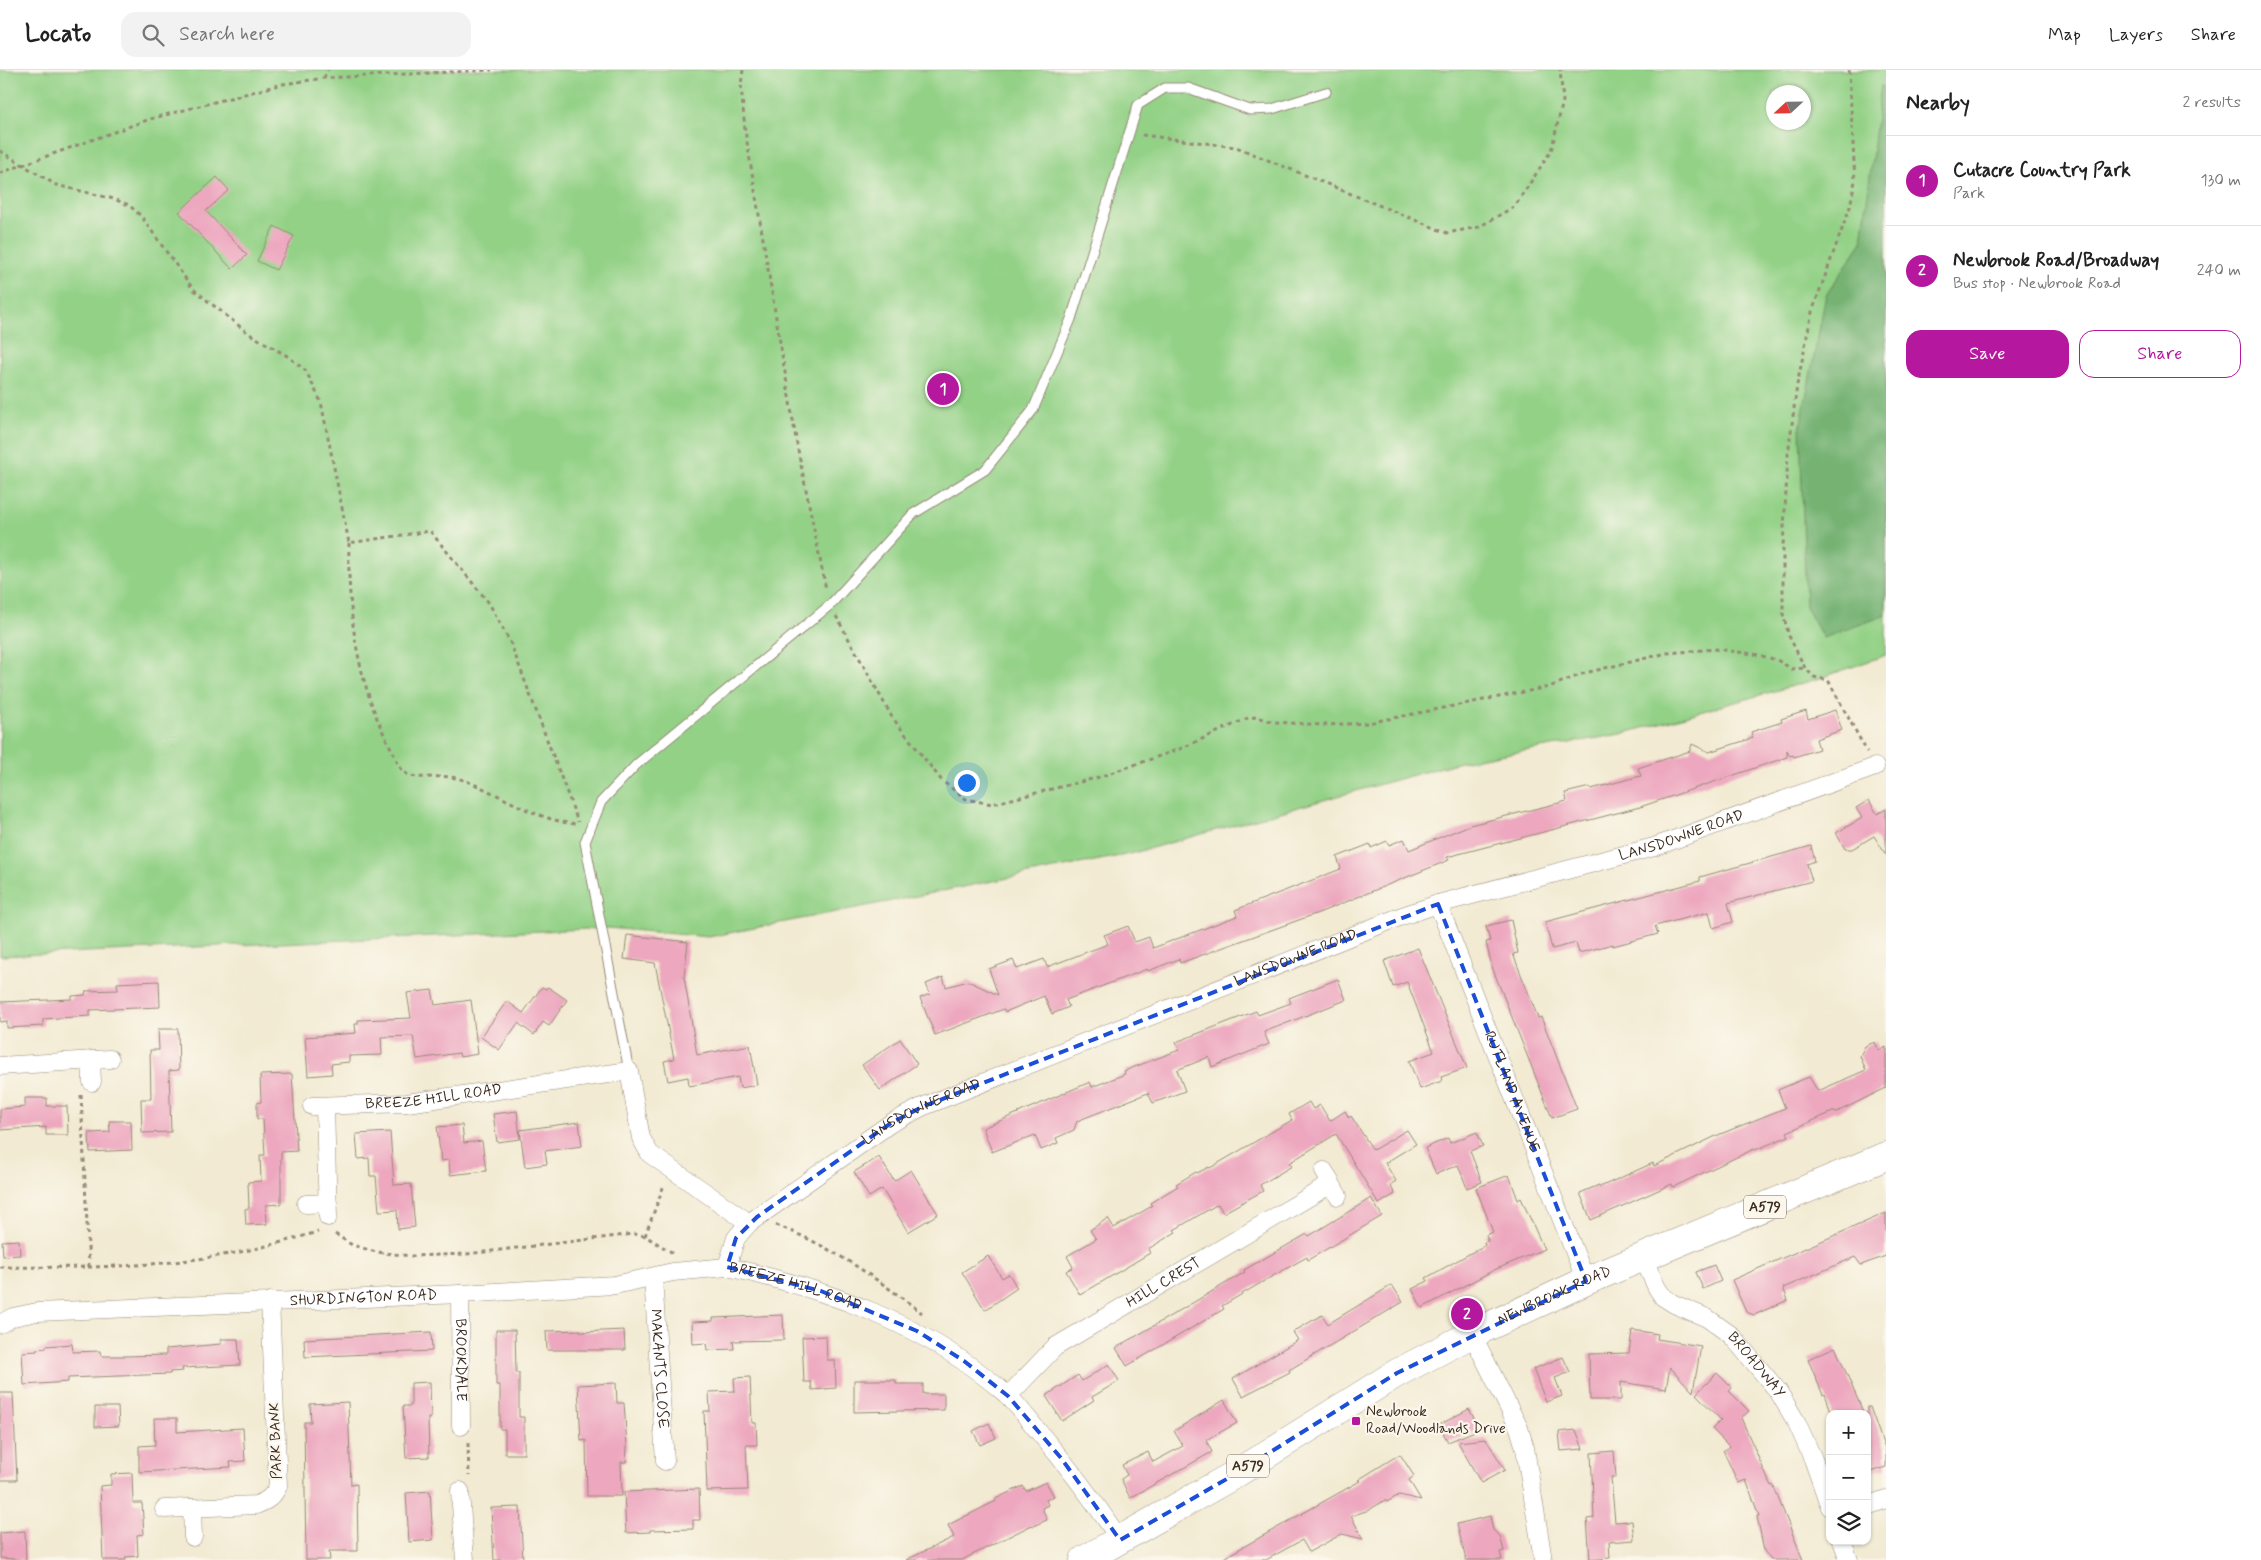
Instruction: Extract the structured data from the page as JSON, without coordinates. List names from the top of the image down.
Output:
{
  "streets": {
    "highway": ["A579", "NEWBROOK ROAD"],
    "street": [
      "LANSDOWNE ROAD",
      "RUTLAND AVENUE",
      "BREEZE HILL ROAD",
      "HILL CREST",
      "SHURDINGTON ROAD",
      "BROOKDALE",
      "BROADWAY",
      "MAKANTS CLOSE",
      "PARK BANK"
    ]
  },
  "crossings": [
    ["LANSDOWNE ROAD", "RUTLAND AVENUE"],
    ["LANSDOWNE ROAD", "BREEZE HILL ROAD"],
    ["RUTLAND AVENUE", "NEWBROOK ROAD"],
    ["BREEZE HILL ROAD", "HILL CREST"],
    ["BREEZE HILL ROAD", "NEWBROOK ROAD"],
    ["BREEZE HILL ROAD", "SHURDINGTON ROAD"],
    ["NEWBROOK ROAD", "BROADWAY"],
    ["SHURDINGTON ROAD", "BROOKDALE"],
    ["SHURDINGTON ROAD", "MAKANTS CLOSE"],
    ["SHURDINGTON ROAD", "PARK BANK"]
  ],
  "places": {
    "transit": ["Newbrook Road/Woodlands Drive"]
  },
  "north": "left",
  "page": {
    "header": "Locato",
    "search": "Search here",
    "nav": ["Map", "Layers", "Share"],
    "heading": ["Nearby", "2 results"],
    "list": [
      {
        "mark": "1",
        "name": "Cutacre Country Park",
        "note": "Park",
        "value": "130 m"
      },
      {
        "mark": "2",
        "name": "Newbrook Road/Broadway",
        "note": "Bus stop · Newbrook Road",
        "value": "240 m"
      }
    ],
    "buttons": ["Save", "Share"],
    "pins": ["1", "2"],
    "map_buttons": ["+", "−"]
  }
}
